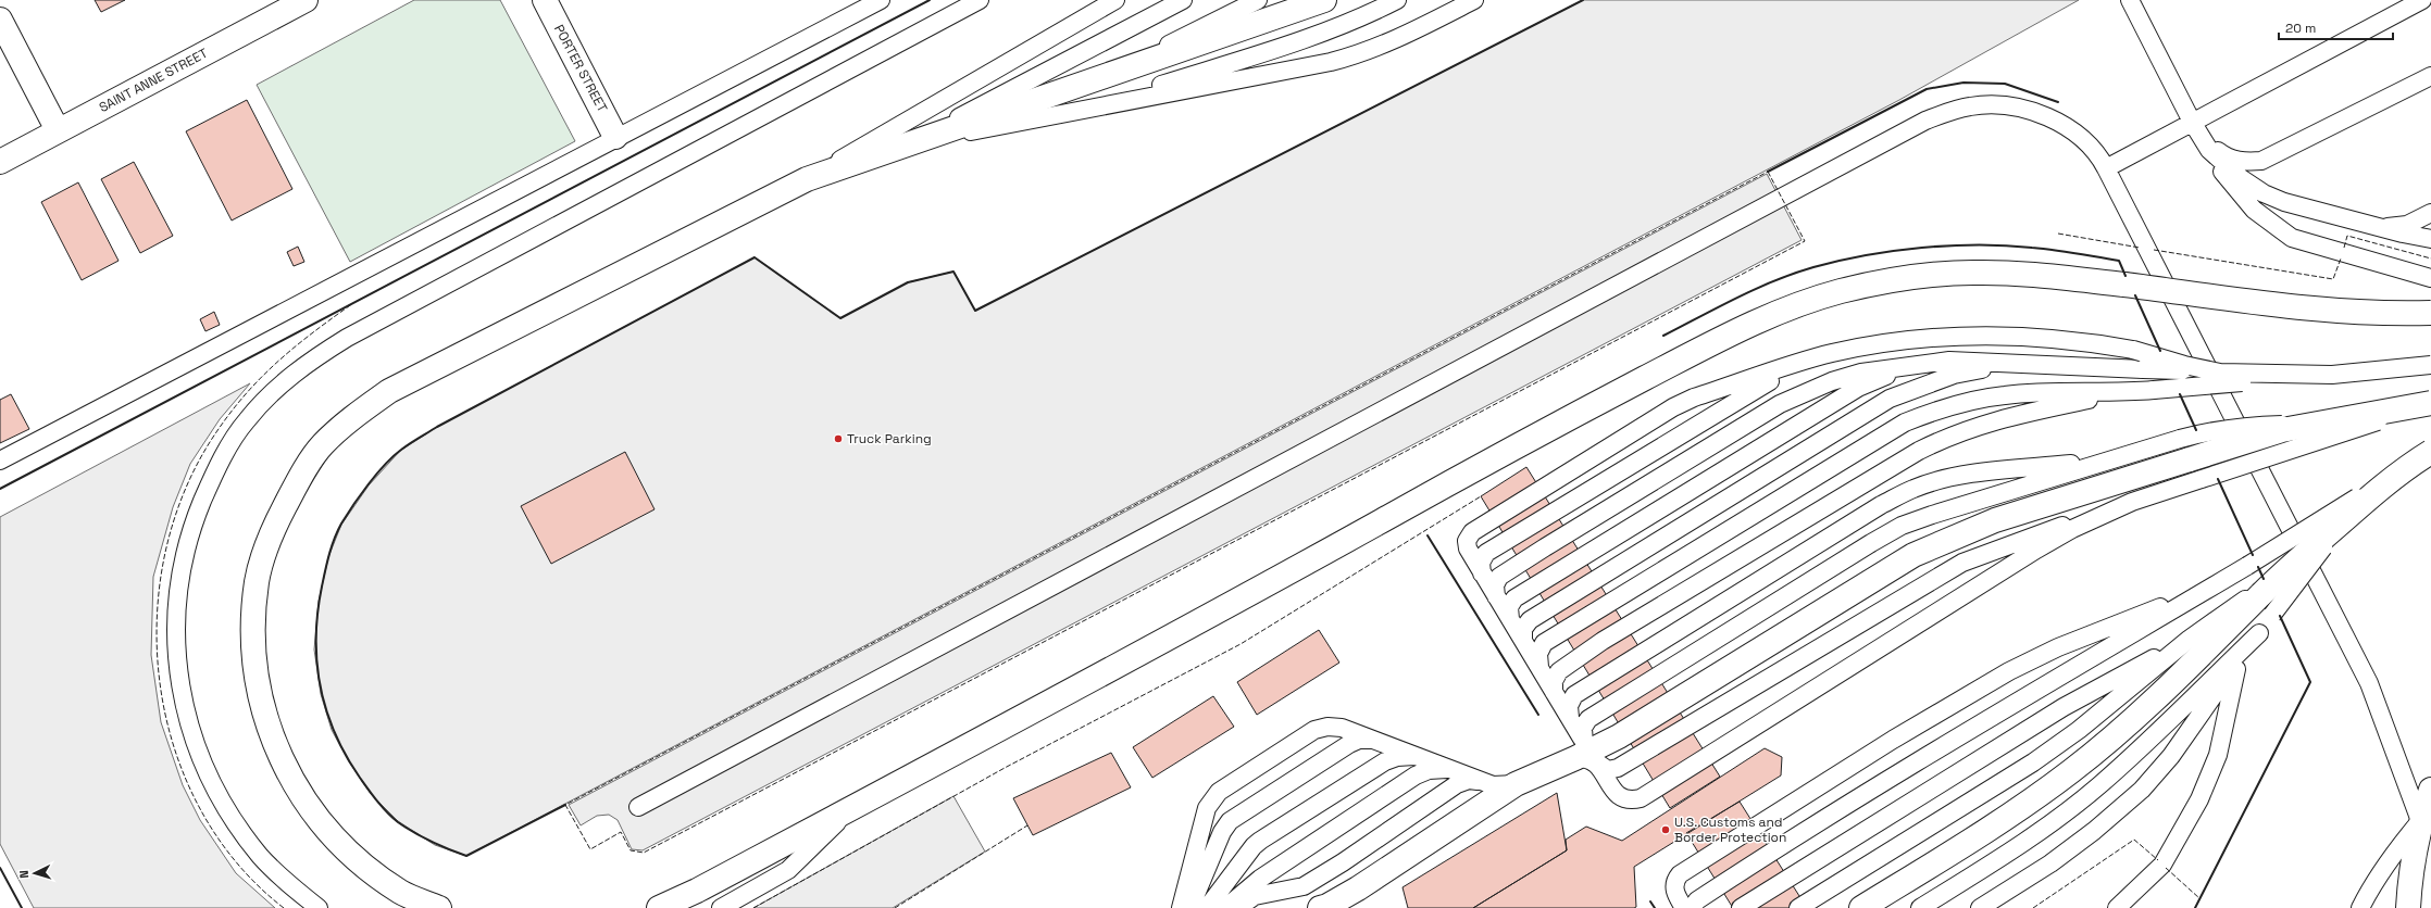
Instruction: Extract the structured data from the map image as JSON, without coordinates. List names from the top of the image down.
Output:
{
  "streets": {
    "main road": ["PORTER STREET", "SAINT ANNE STREET"]
  },
  "places": ["Truck Parking", "U.S. Customs and Border Protection"],
  "scale_bar": "20 m",
  "north": "left"
}
